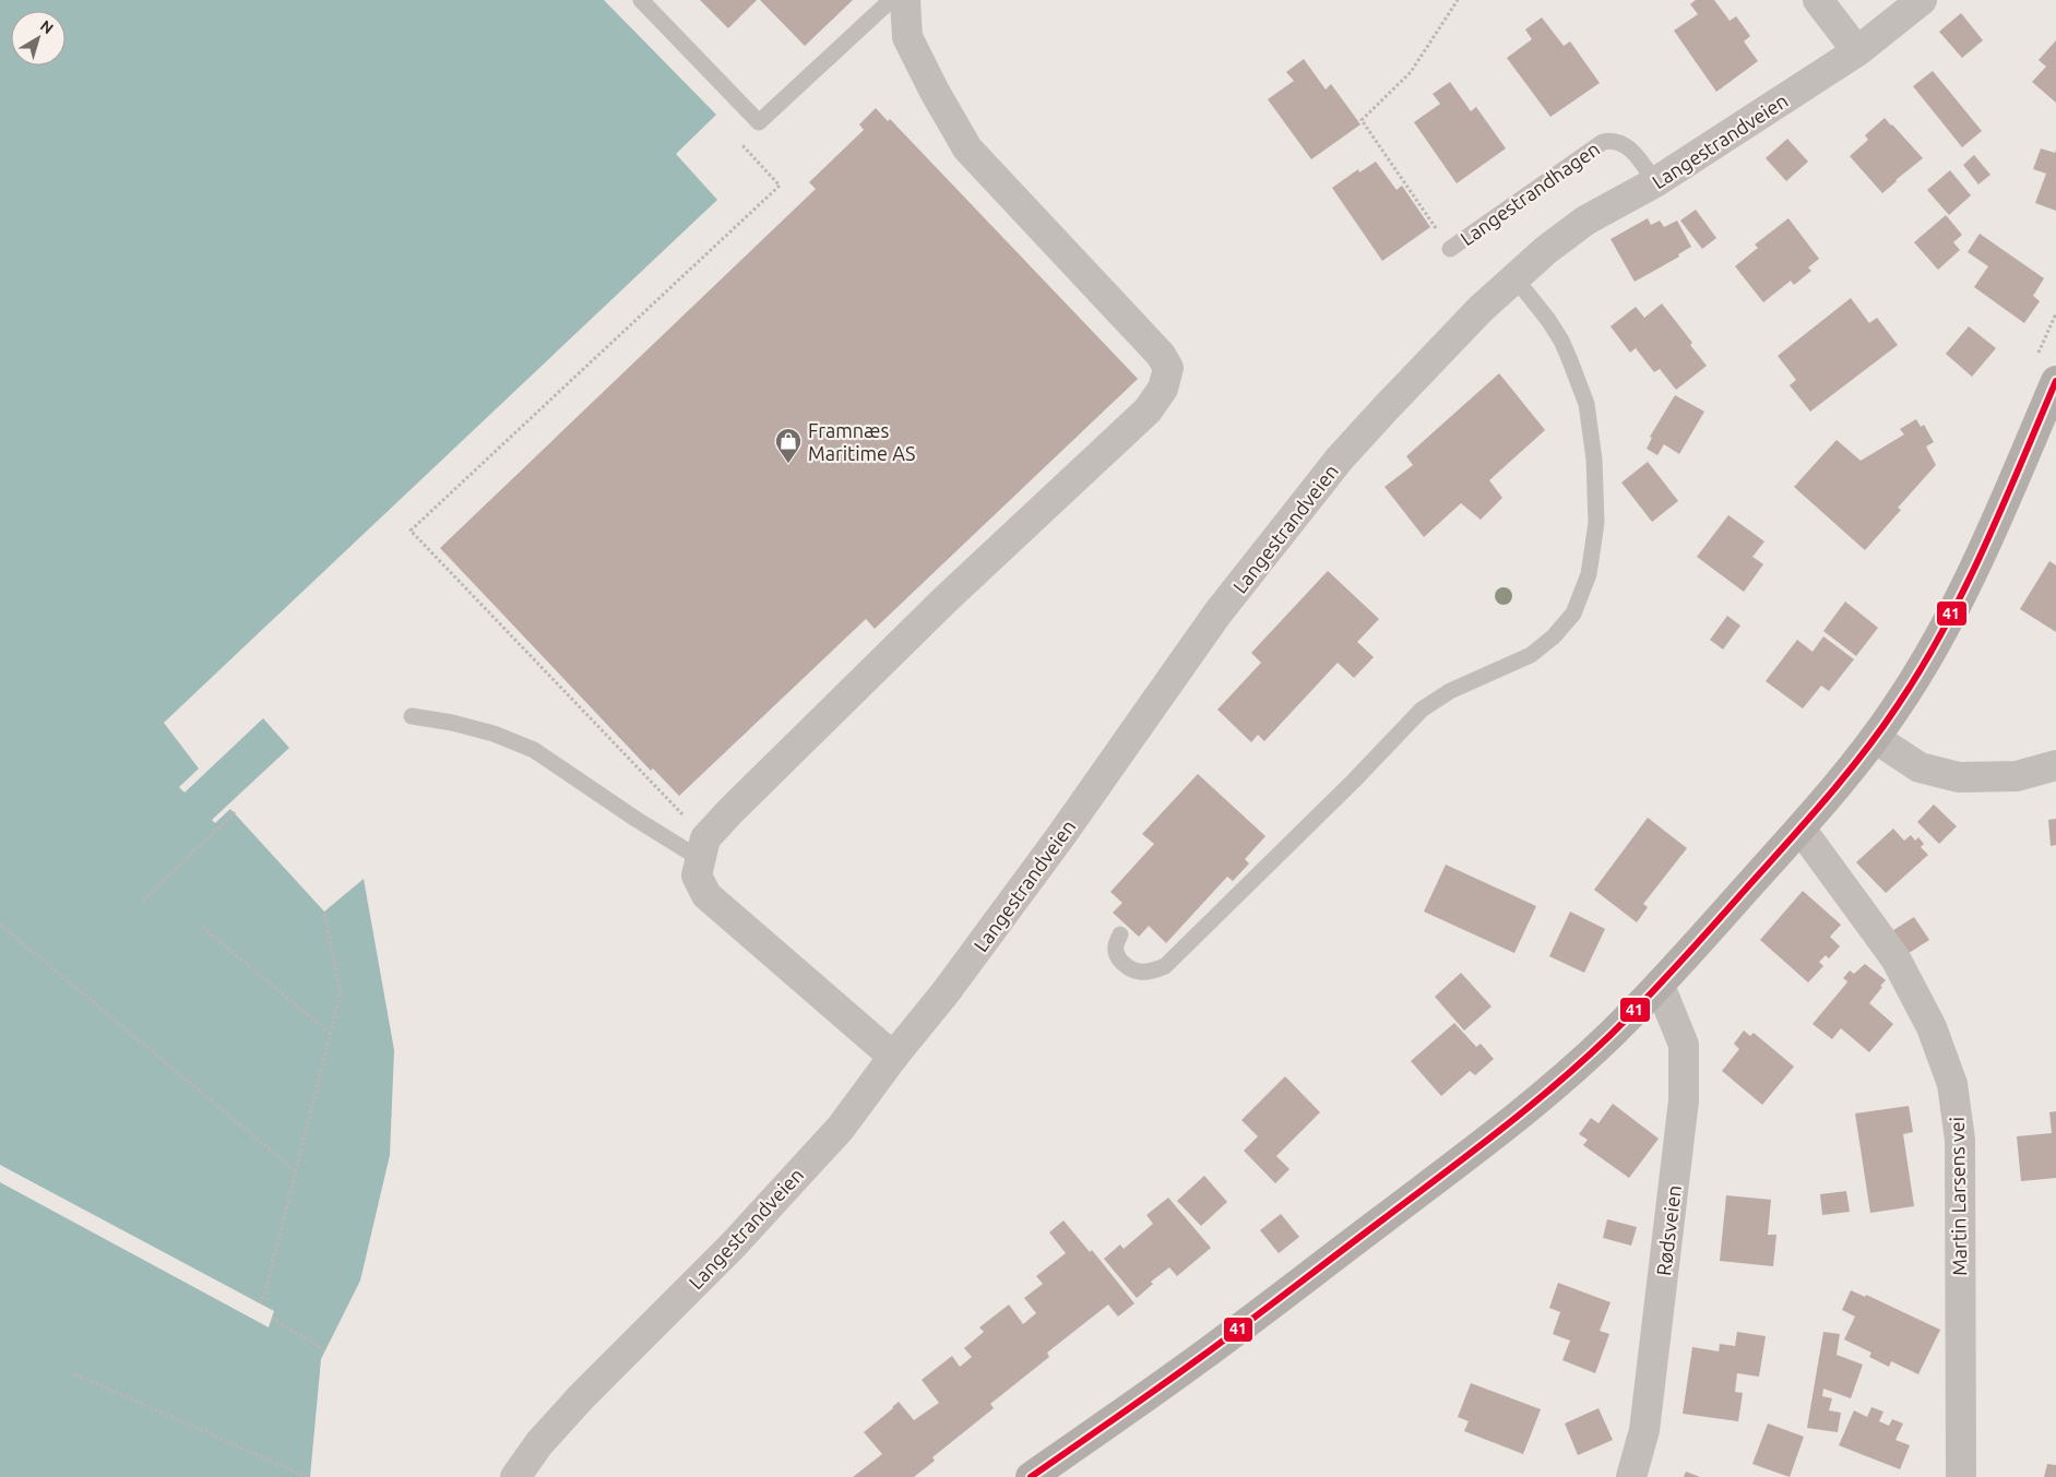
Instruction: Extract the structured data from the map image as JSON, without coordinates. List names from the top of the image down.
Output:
{
  "streets": {
    "street": ["Langestrandveien", "Martin Larsens vei", "Rødsveien"],
    "lane": ["Langestrandhagen"]
  },
  "crossings": [
    ["Langestrandveien", "Langestrandhagen"]
  ],
  "places": {
    "shop": ["Framnæs Maritime AS"]
  },
  "lines": ["transit line 41"],
  "north": "top right"
}
